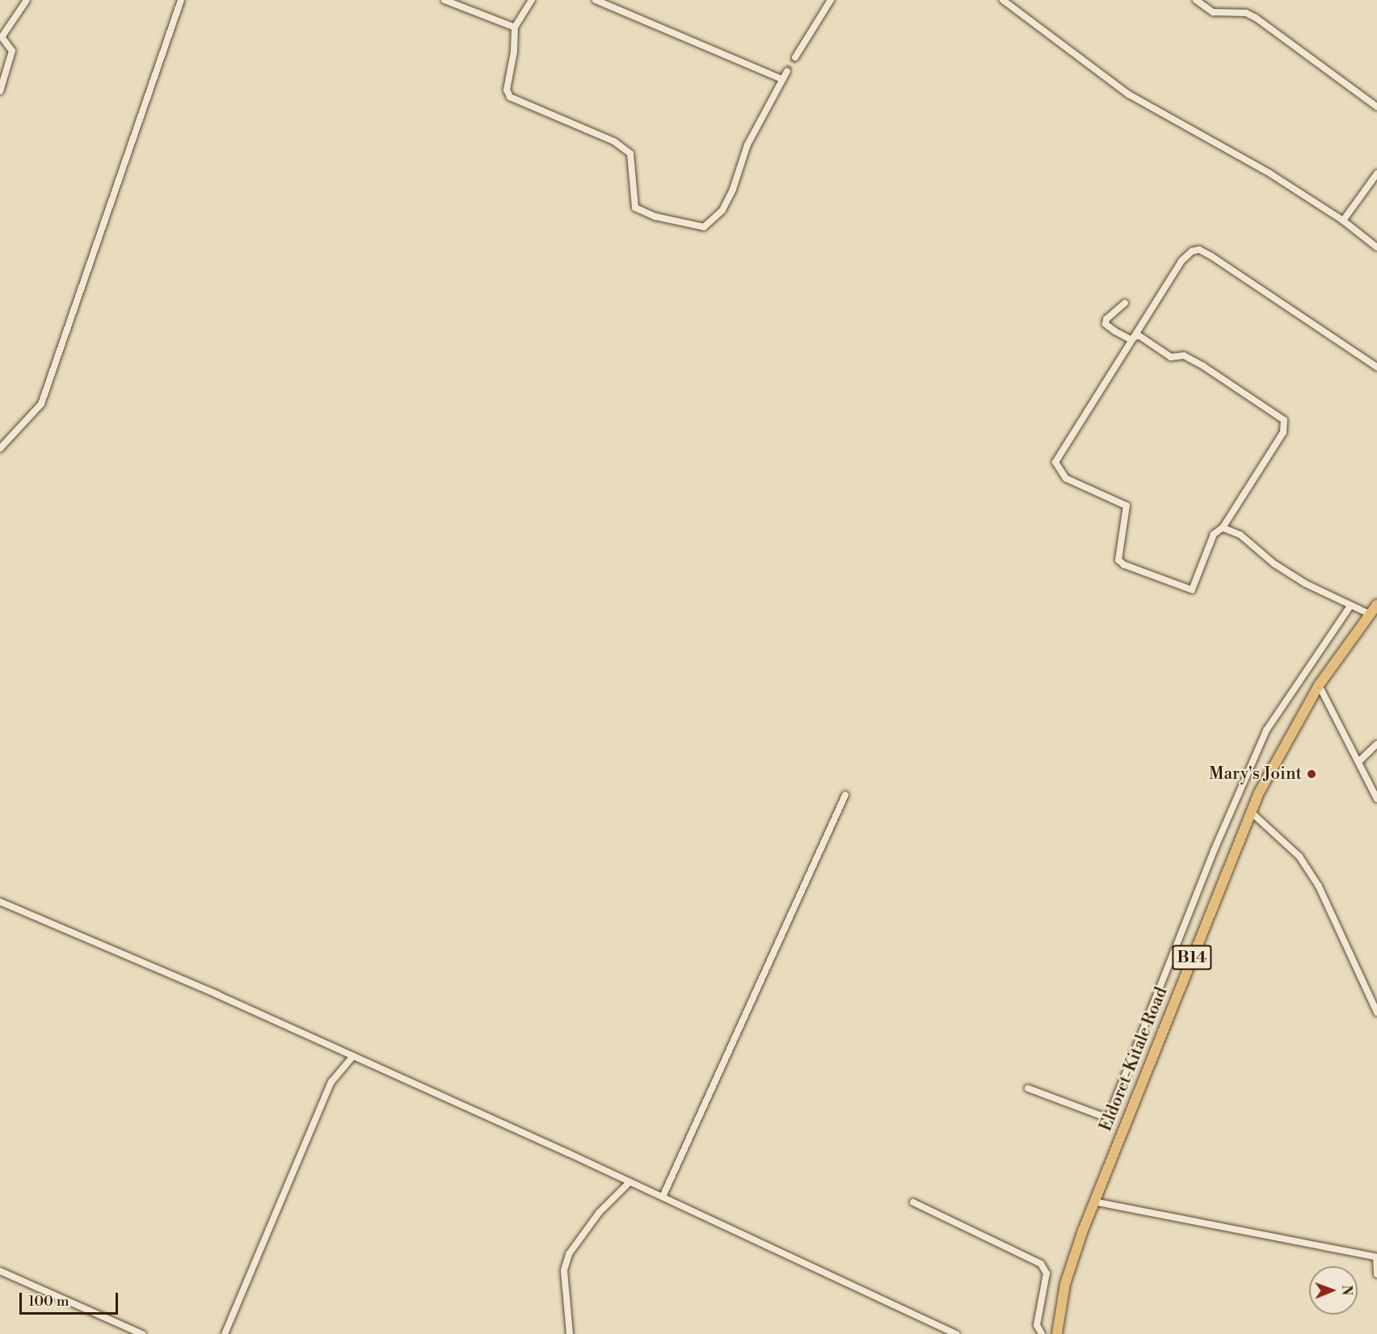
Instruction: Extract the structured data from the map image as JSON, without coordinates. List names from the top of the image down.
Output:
{
  "streets": {
    "highway": ["B14", "Eldoret-Kitale Road"]
  },
  "places": ["Mary's Joint"],
  "scale_bar": "100 m",
  "north": "right"
}
